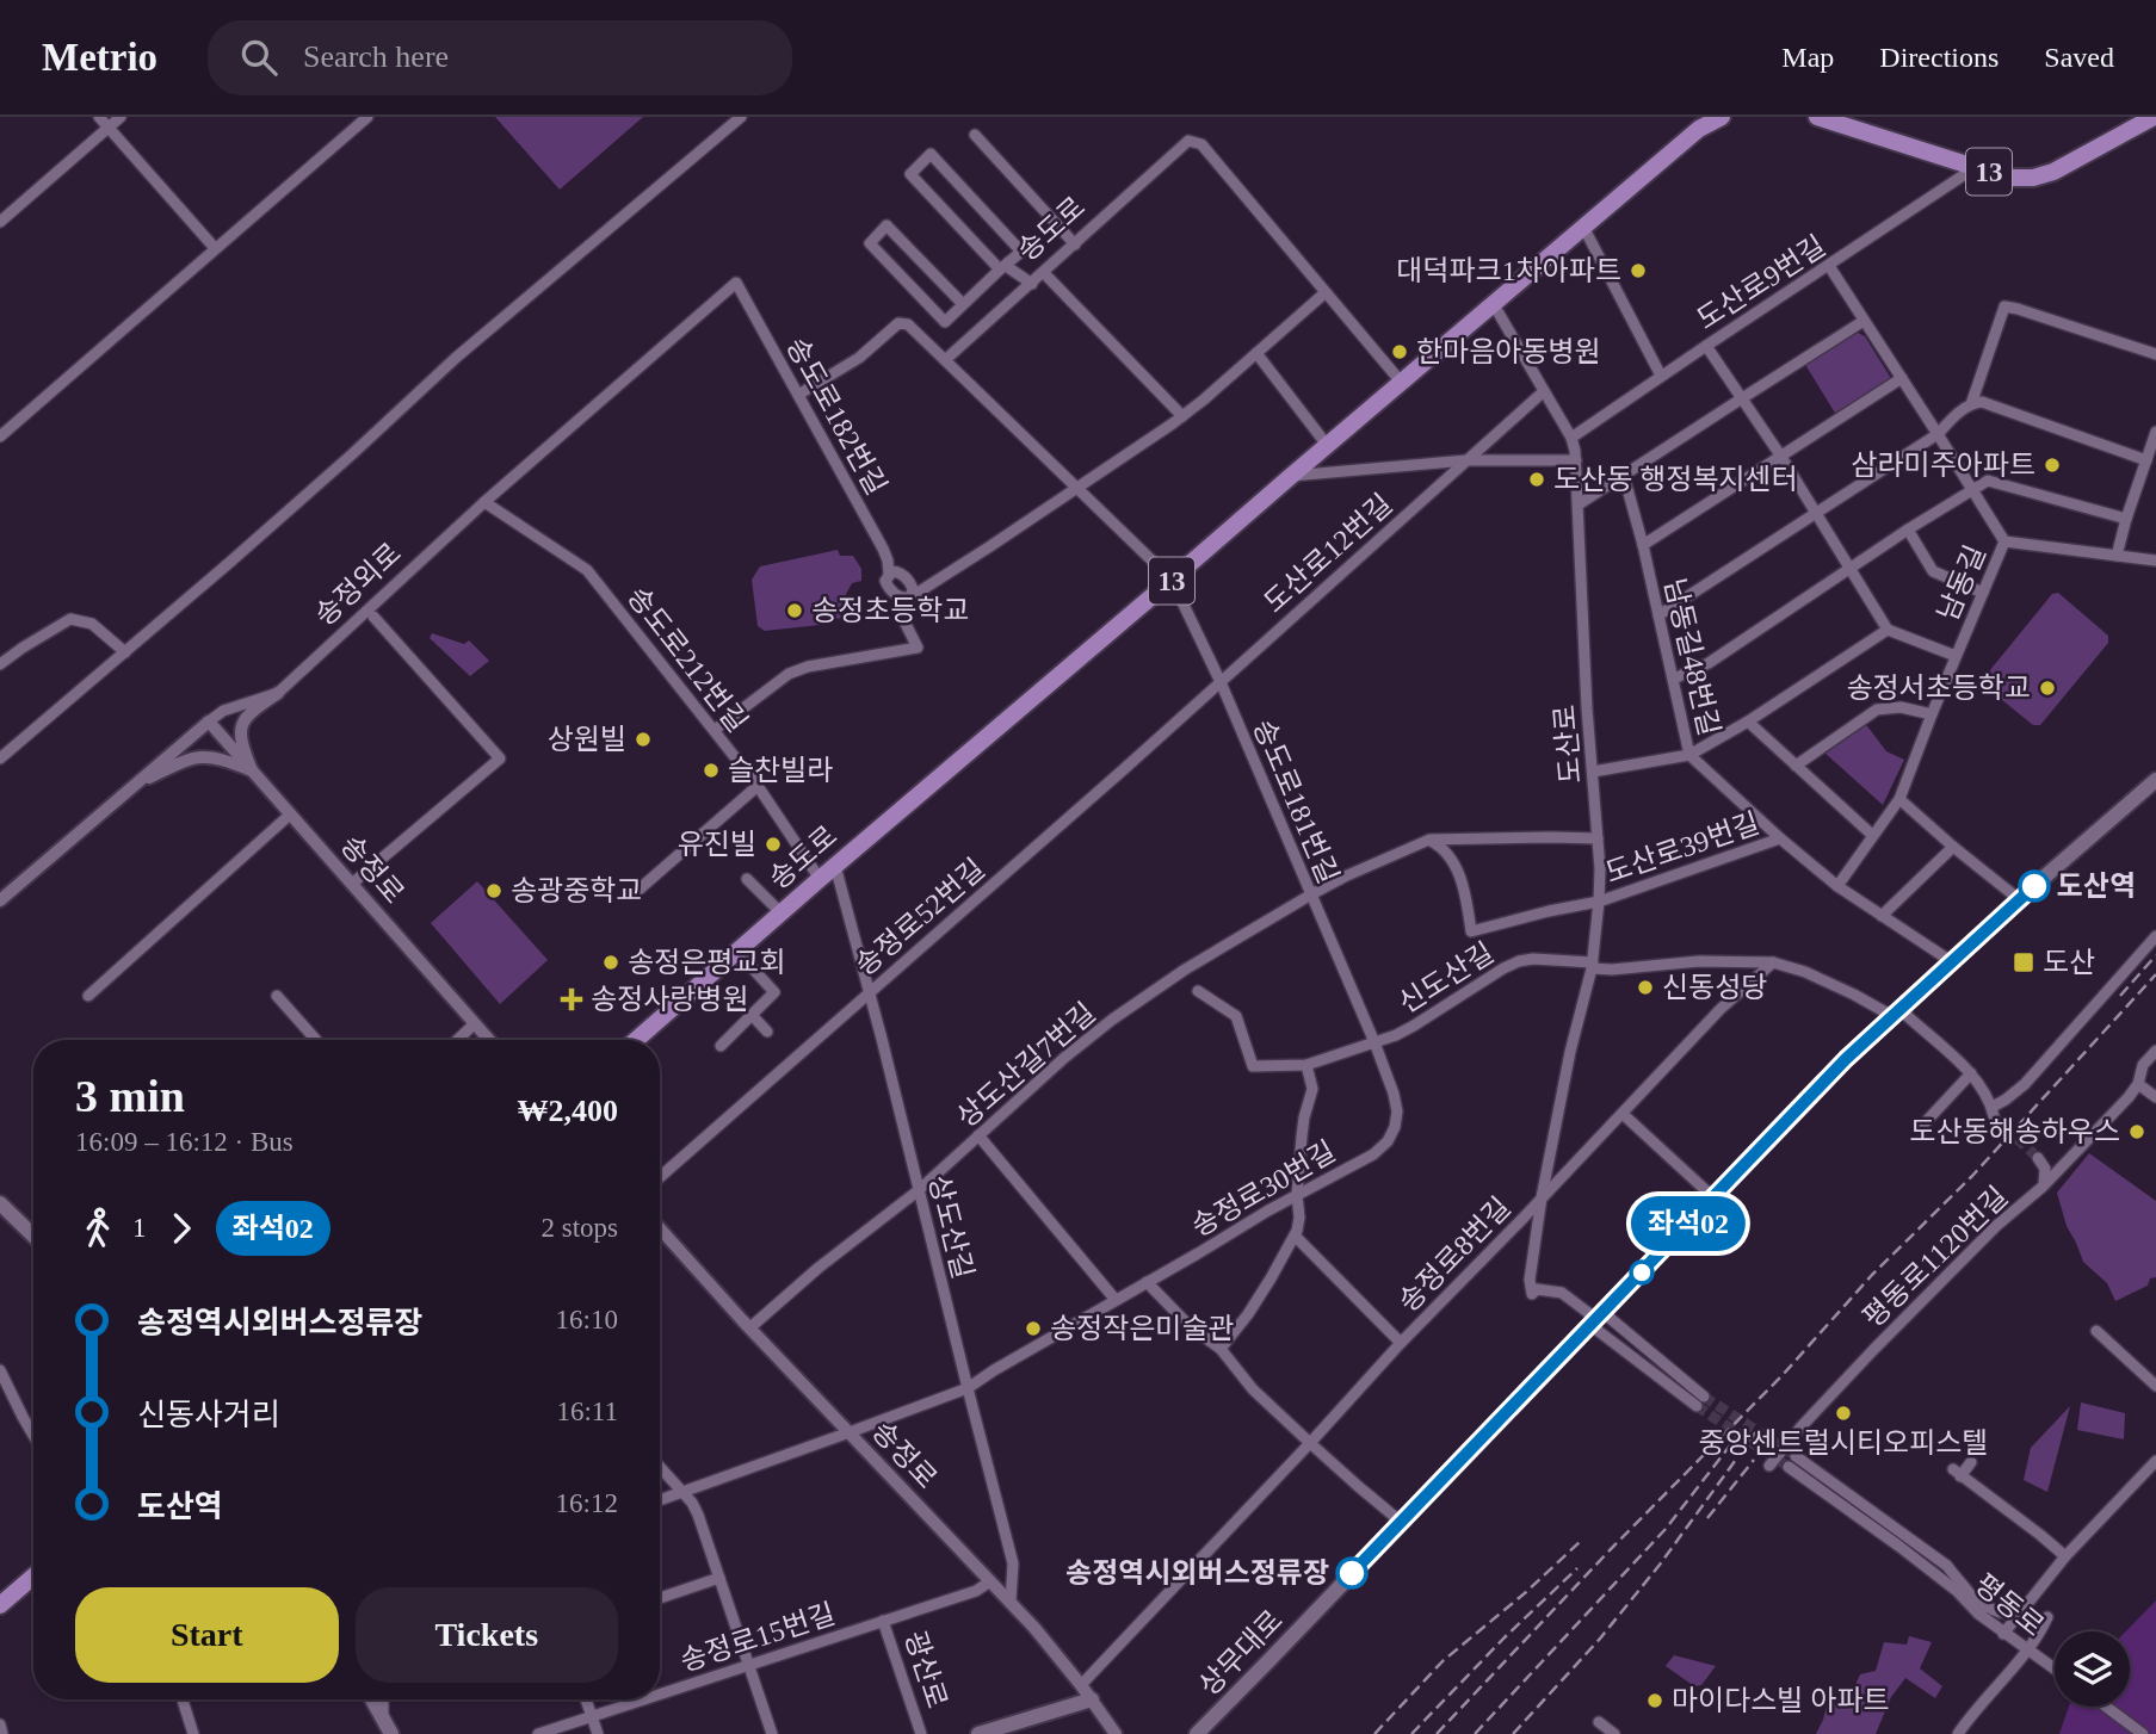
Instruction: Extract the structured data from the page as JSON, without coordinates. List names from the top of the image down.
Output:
{
  "streets": {
    "main road": [
      "13",
      "송도로",
      "상무대로",
      "광산로"
    ],
    "street": [
      "도산로9번길",
      "송도로182번길",
      "도산로12번길",
      "남동길",
      "송정외로",
      "남동길48번길",
      "송도로212번길",
      "도산로",
      "송도로181번길",
      "도산로39번길",
      "송정로",
      "송정로52번길",
      "신도산길",
      "상도산길7번길",
      "송정로30번길",
      "상도산길",
      "송정로8번길",
      "평동로1120번길",
      "평동로",
      "송정로15번길"
    ]
  },
  "crossings": [
    ["13", "도산로9번길"],
    ["송도로", "도산로12번길"],
    ["송도로", "송도로212번길"],
    ["송도로", "도산로"],
    ["송도로", "송도로181번길"],
    ["송도로", "상도산길"],
    ["도산로9번길", "남동길"],
    ["도산로9번길", "도산로"],
    ["송도로182번길", "송정외로"],
    ["도산로12번길", "도산로"],
    ["도산로12번길", "송도로181번길"],
    ["도산로12번길", "송정로52번길"],
    ["남동길", "남동길48번길"],
    ["송정외로", "송도로212번길"],
    ["송정외로", "송정로"],
    ["남동길48번길", "도산로39번길"],
    ["도산로", "도산로39번길"],
    ["도산로", "신도산길"],
    ["도산로", "송정로8번길"],
    ["도산로", "상무대로"],
    ["송도로181번길", "송정로52번길"],
    ["송도로181번길", "신도산길"],
    ["송도로181번길", "상도산길7번길"],
    ["송도로181번길", "송정로30번길"],
    ["도산로39번길", "상도산길7번길"],
    ["송정로", "상도산길7번길"],
    ["송정로", "송정로30번길"],
    ["송정로", "상도산길"],
    ["송정로", "송정로8번길"],
    ["송정로", "송정로15번길"],
    ["송정로", "광산로"],
    ["송정로52번길", "상도산길"],
    ["신도산길", "상무대로"],
    ["상도산길7번길", "상도산길"],
    ["송정로30번길", "상도산길"],
    ["송정로15번길", "광산로"]
  ],
  "places": {
    "other": [
      "대덕파크1차아파트",
      "한마음아동병원",
      "삼라미주아파트",
      "도산동 행정복지센터",
      "송정초등학교",
      "송정서초등학교",
      "상원빌",
      "슬찬빌라",
      "유진빌",
      "도산역",
      "송광중학교",
      "송정은평교회",
      "신동성당",
      "도산동해송하우스",
      "송정작은미술관",
      "중앙센트럴시티오피스텔",
      "송정역시외버스정류장",
      "마이다스빌 아파트"
    ],
    "transit": ["도산"],
    "health": ["송정사랑병원"]
  },
  "lines": ["bus line 좌석02"],
  "page": {
    "header": "Metrio",
    "search": "Search here",
    "nav": ["Map", "Directions", "Saved"],
    "on_map": "좌석02",
    "heading": ["3 min", "16:09 – 16:12 · Bus", "₩2,400"],
    "legs": ["1", "좌석02", "2 stops"],
    "list": [
      {
        "name": "송정역시외버스정류장",
        "value": "16:10"
      },
      {
        "name": "신동사거리",
        "value": "16:11"
      },
      {
        "name": "도산역",
        "value": "16:12"
      }
    ],
    "buttons": ["Start", "Tickets"]
  }
}
